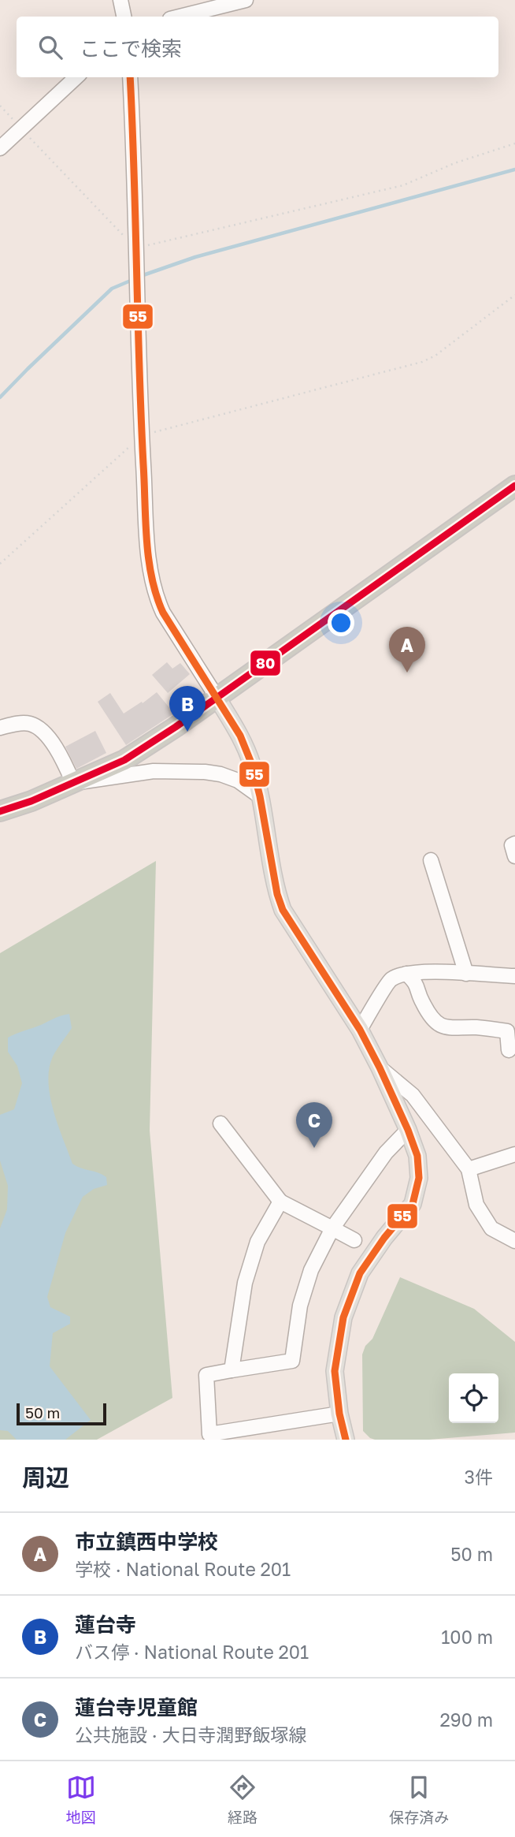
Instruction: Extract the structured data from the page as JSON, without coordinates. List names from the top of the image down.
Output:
{
  "lines": ["transit line 55", "transit line 80"],
  "scale_bar": "50 m",
  "page": {
    "search": "ここで検索",
    "pins": ["A", "B", "C"],
    "scale": "50 m",
    "heading": ["周辺", "3件"],
    "list": [
      {
        "mark": "A",
        "name": "市立鎮西中学校",
        "note": "学校 · National Route 201",
        "value": "50 m"
      },
      {
        "mark": "B",
        "name": "蓮台寺",
        "note": "バス停 · National Route 201",
        "value": "100 m"
      },
      {
        "mark": "C",
        "name": "蓮台寺児童館",
        "note": "公共施設 · 大日寺潤野飯塚線",
        "value": "290 m"
      }
    ],
    "nav": ["地図", "経路", "保存済み"]
  }
}
